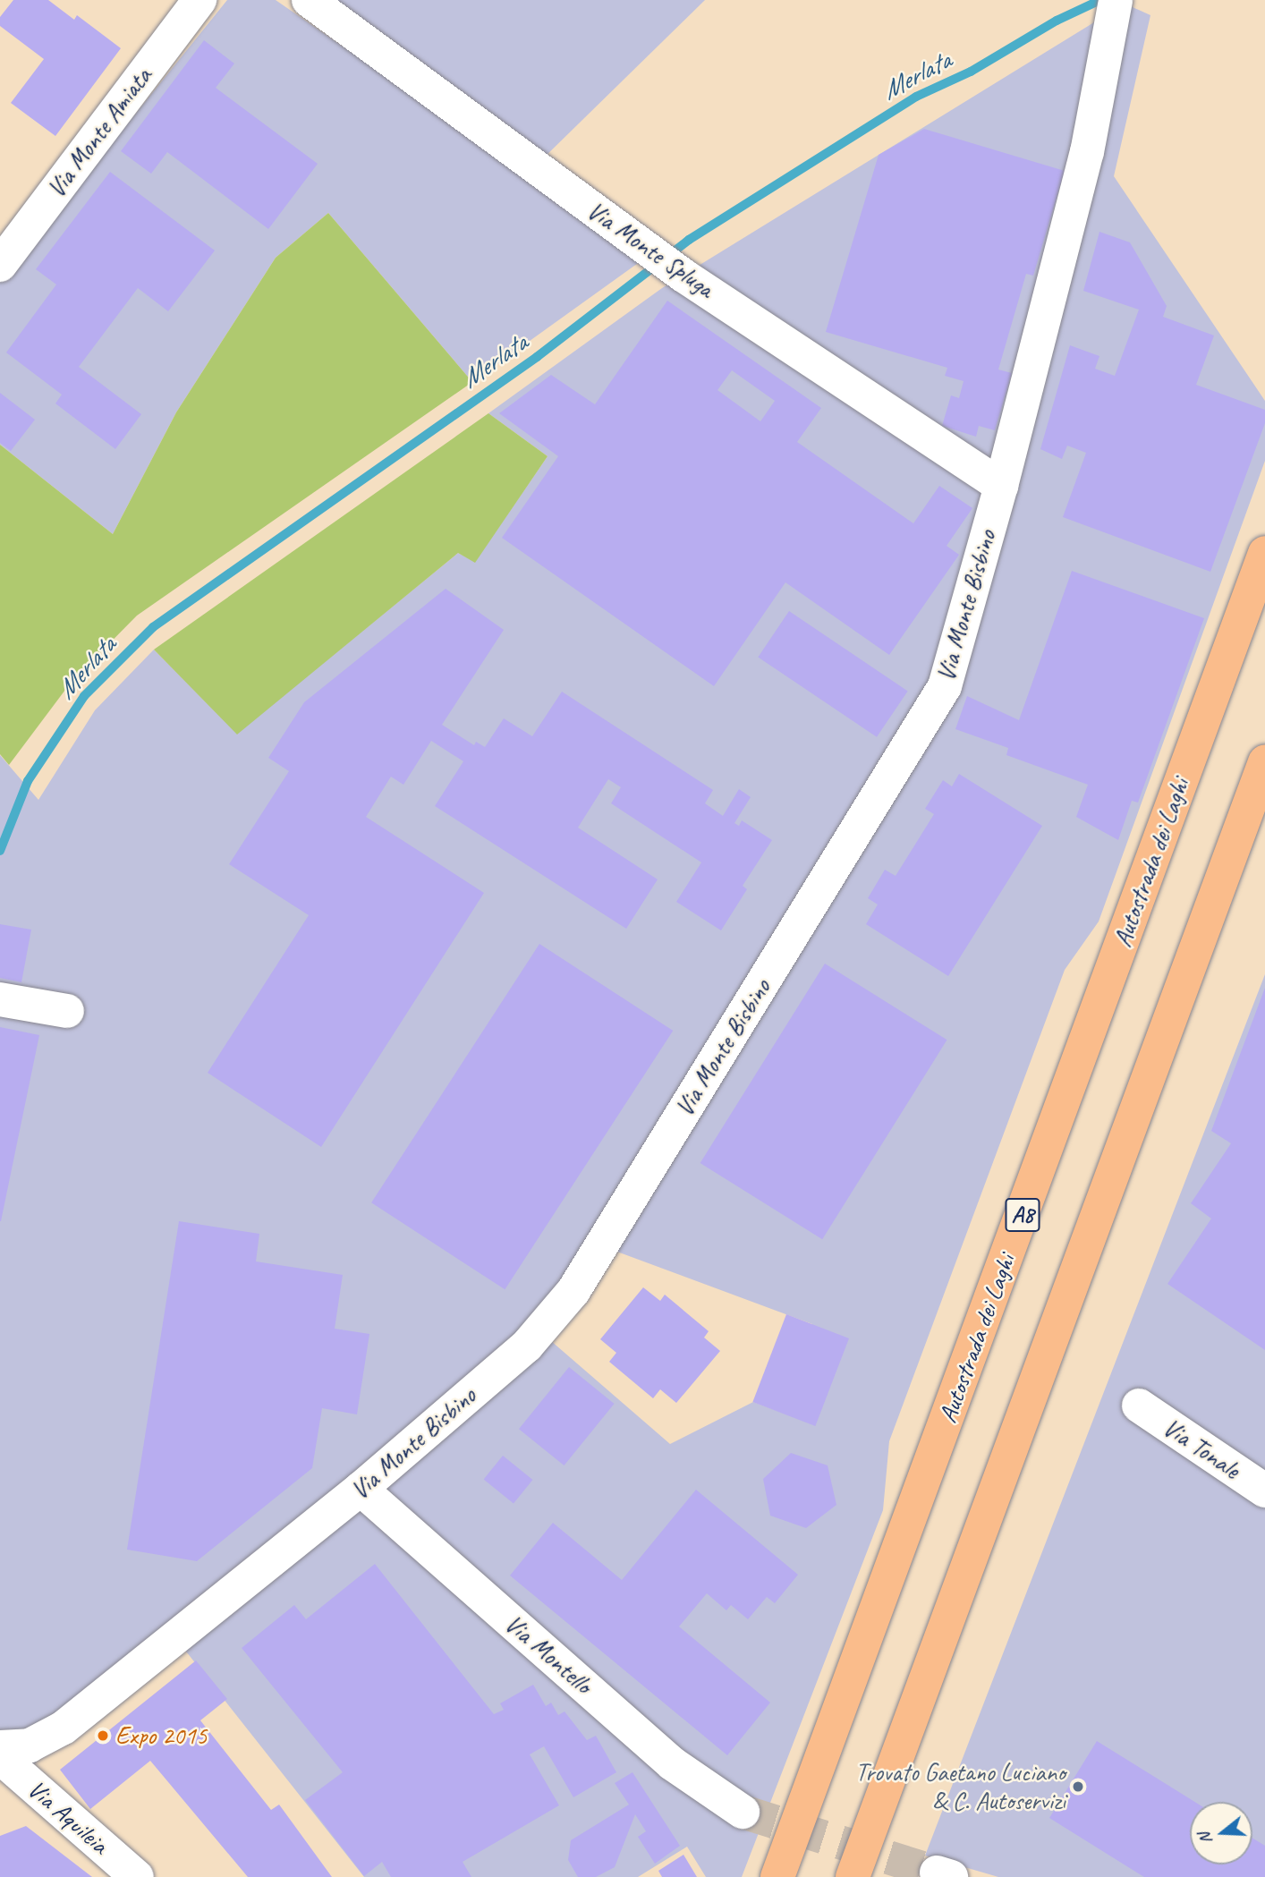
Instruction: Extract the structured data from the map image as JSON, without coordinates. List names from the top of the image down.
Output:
{
  "streets": {
    "highway": ["Autostrada dei Laghi", "A8"],
    "street": [
      "Via Monte Amiata",
      "Via Monte Spluga",
      "Via Monte Bisbino",
      "Via Tonale",
      "Via Montello",
      "Via Aquileia"
    ]
  },
  "crossings": [
    ["Via Monte Spluga", "Via Monte Bisbino"],
    ["Via Monte Bisbino", "Via Montello"]
  ],
  "water": ["Merlata"],
  "places": ["Expo 2015", "Trovato Gaetano Luciano & C. Autoservizi"],
  "north": "left"
}
